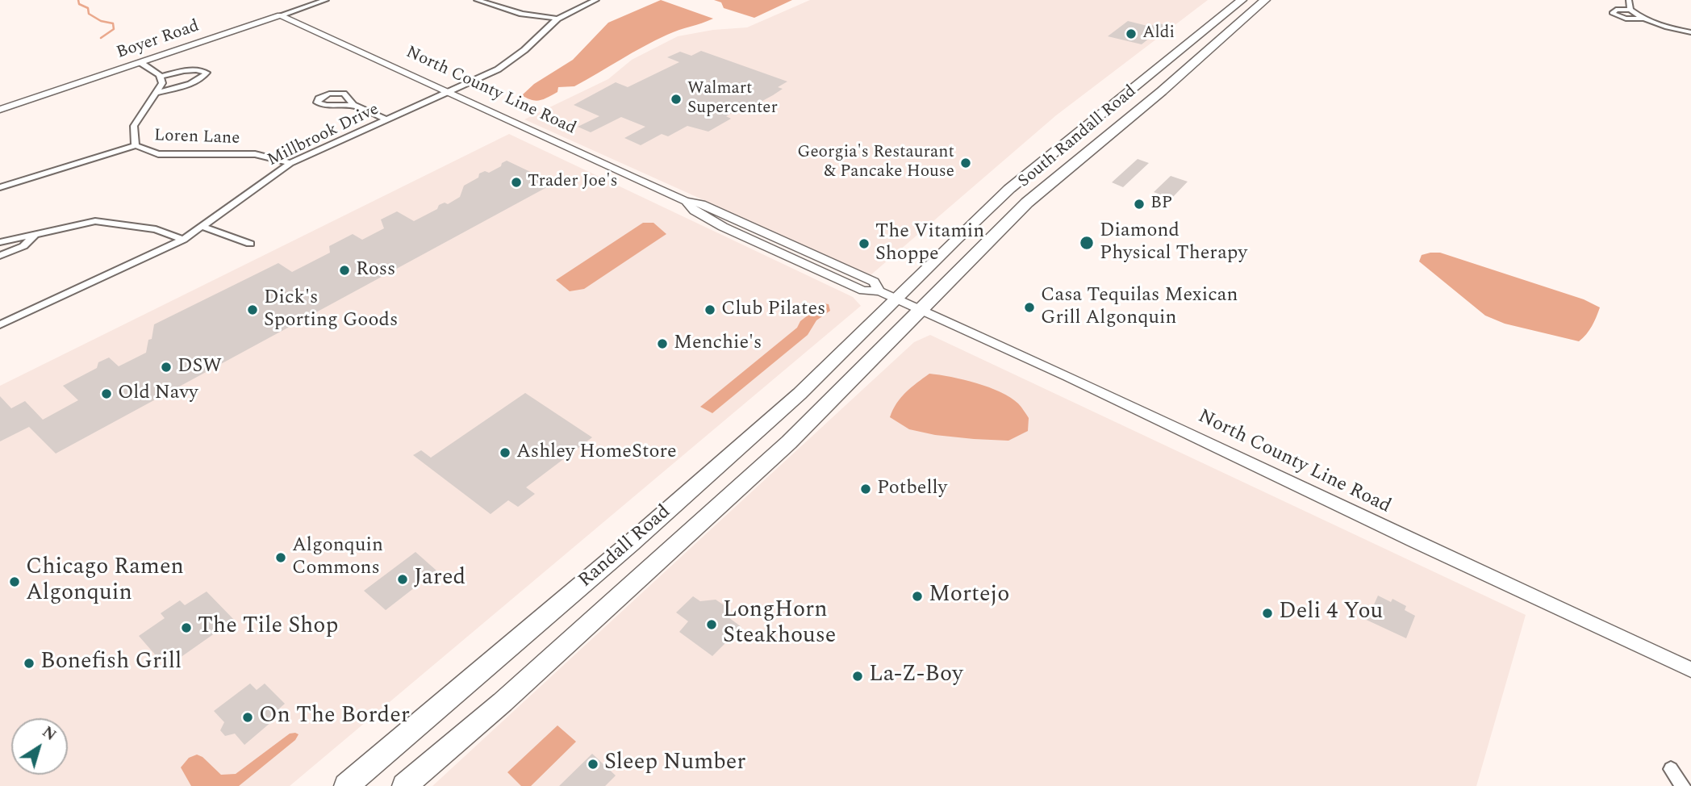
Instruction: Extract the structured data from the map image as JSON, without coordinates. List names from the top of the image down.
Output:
{
  "streets": {
    "main road": ["South Randall Road", "Randall Road"],
    "street": [
      "Boyer Road",
      "North County Line Road",
      "Millbrook Drive",
      "Loren Lane"
    ]
  },
  "crossings": [
    ["Boyer Road", "North County Line Road"],
    ["North County Line Road", "Millbrook Drive"],
    ["North County Line Road", "South Randall Road"],
    ["North County Line Road", "Randall Road"],
    ["Millbrook Drive", "Loren Lane"],
    ["South Randall Road", "Randall Road"]
  ],
  "places": [
    "Aldi",
    "Walmart Supercenter",
    "Georgia's Restaurant & Pancake House",
    "Trader Joe's",
    "BP",
    "Diamond Physical Therapy",
    "The Vitamin Shoppe",
    "Ross",
    "Casa Tequilas Mexican Grill Algonquin",
    "Dick's Sporting Goods",
    "Club Pilates",
    "Menchie's",
    "DSW",
    "Old Navy",
    "Ashley HomeStore",
    "Potbelly",
    "Algonquin Commons",
    "Jared",
    "Chicago Ramen Algonquin",
    "Mortejo",
    "Deli 4 You",
    "LongHorn Steakhouse",
    "The Tile Shop",
    "Bonefish Grill",
    "La-Z-Boy",
    "On The Border",
    "Sleep Number"
  ],
  "north": "top right"
}
